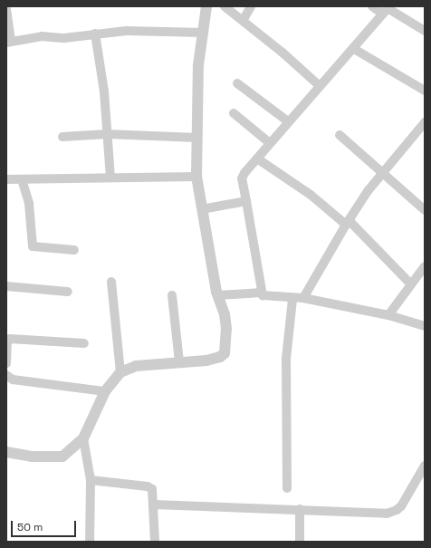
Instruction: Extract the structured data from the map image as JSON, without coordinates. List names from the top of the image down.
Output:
{
  "scale_bar": "50 m"
}
